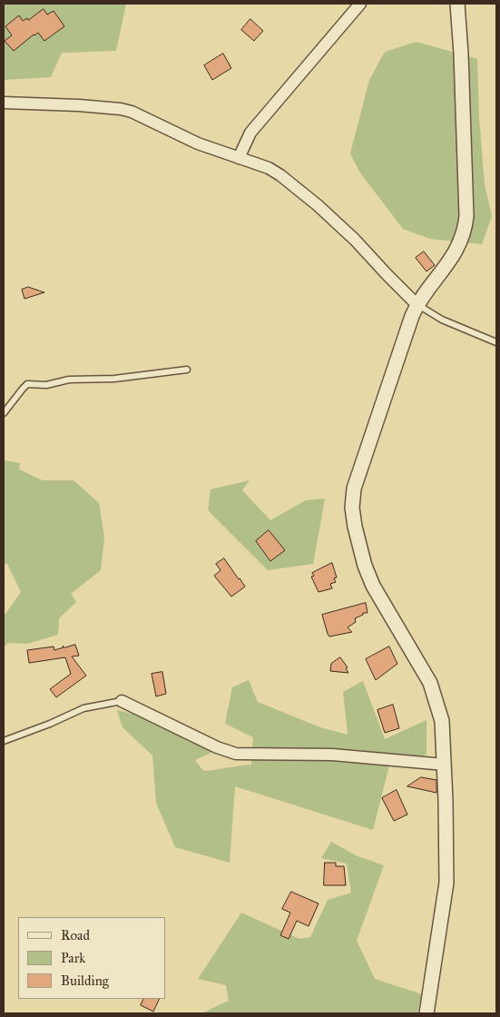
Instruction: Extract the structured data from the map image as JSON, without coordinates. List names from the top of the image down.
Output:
{
  "legend": ["Road", "Park", "Building"]
}
